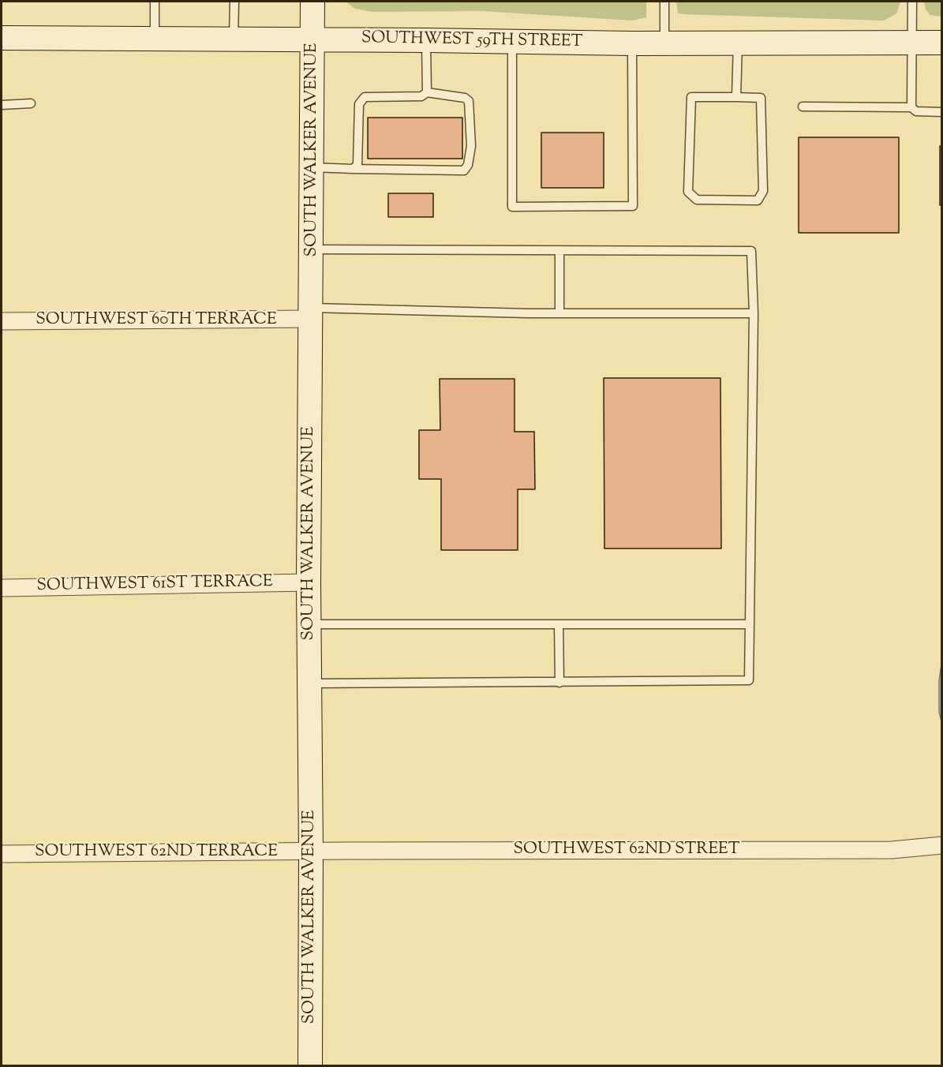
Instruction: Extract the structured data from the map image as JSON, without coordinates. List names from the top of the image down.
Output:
{
  "streets": {
    "main road": ["SOUTHWEST 59TH STREET", "SOUTH WALKER AVENUE"],
    "street": [
      "SOUTHWEST 60TH TERRACE",
      "SOUTHWEST 61ST TERRACE",
      "SOUTHWEST 62ND STREET",
      "SOUTHWEST 62ND TERRACE"
    ]
  },
  "crossings": [
    ["SOUTHWEST 59TH STREET", "SOUTH WALKER AVENUE"],
    ["SOUTH WALKER AVENUE", "SOUTHWEST 60TH TERRACE"],
    ["SOUTH WALKER AVENUE", "SOUTHWEST 61ST TERRACE"],
    ["SOUTH WALKER AVENUE", "SOUTHWEST 62ND STREET"],
    ["SOUTH WALKER AVENUE", "SOUTHWEST 62ND TERRACE"],
    ["SOUTHWEST 62ND STREET", "SOUTHWEST 62ND TERRACE"]
  ]
}
